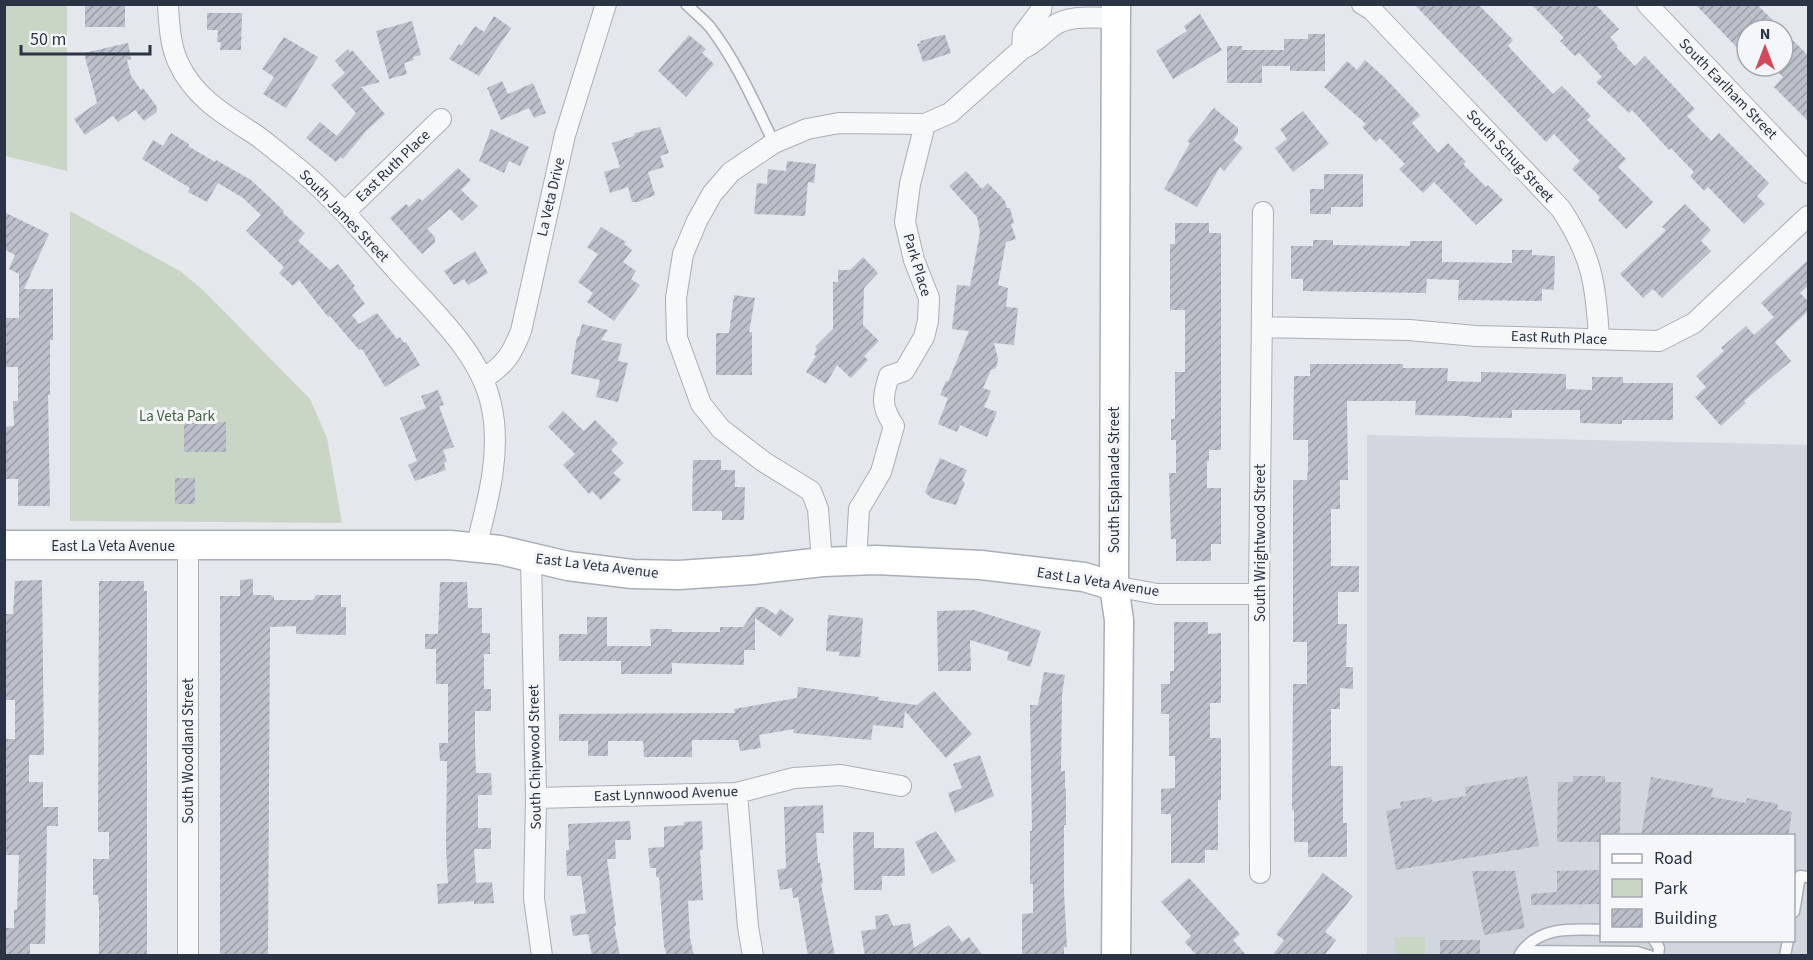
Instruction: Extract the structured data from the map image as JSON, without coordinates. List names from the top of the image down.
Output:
{
  "streets": {
    "street": [
      "South Earlham Street",
      "South Schug Street",
      "East Ruth Place",
      "La Veta Drive",
      "South James Street",
      "Park Place",
      "South Esplanade Street",
      "South Wrightwood Street",
      "East La Veta Avenue",
      "South Woodland Street",
      "South Chipwood Street",
      "East Lynnwood Avenue"
    ]
  },
  "crossings": [
    ["South Schug Street", "East Ruth Place"],
    ["East Ruth Place", "South James Street"],
    ["East Ruth Place", "South Wrightwood Street"],
    ["La Veta Drive", "South James Street"],
    ["South James Street", "East La Veta Avenue"],
    ["Park Place", "East La Veta Avenue"],
    ["South Esplanade Street", "East La Veta Avenue"],
    ["South Wrightwood Street", "East La Veta Avenue"],
    ["East La Veta Avenue", "South Woodland Street"],
    ["East La Veta Avenue", "South Chipwood Street"],
    ["South Chipwood Street", "East Lynnwood Avenue"]
  ],
  "parks": ["La Veta Park"],
  "legend": ["Road", "Park", "Building"],
  "scale_bar": "50 m",
  "north": "top"
}
